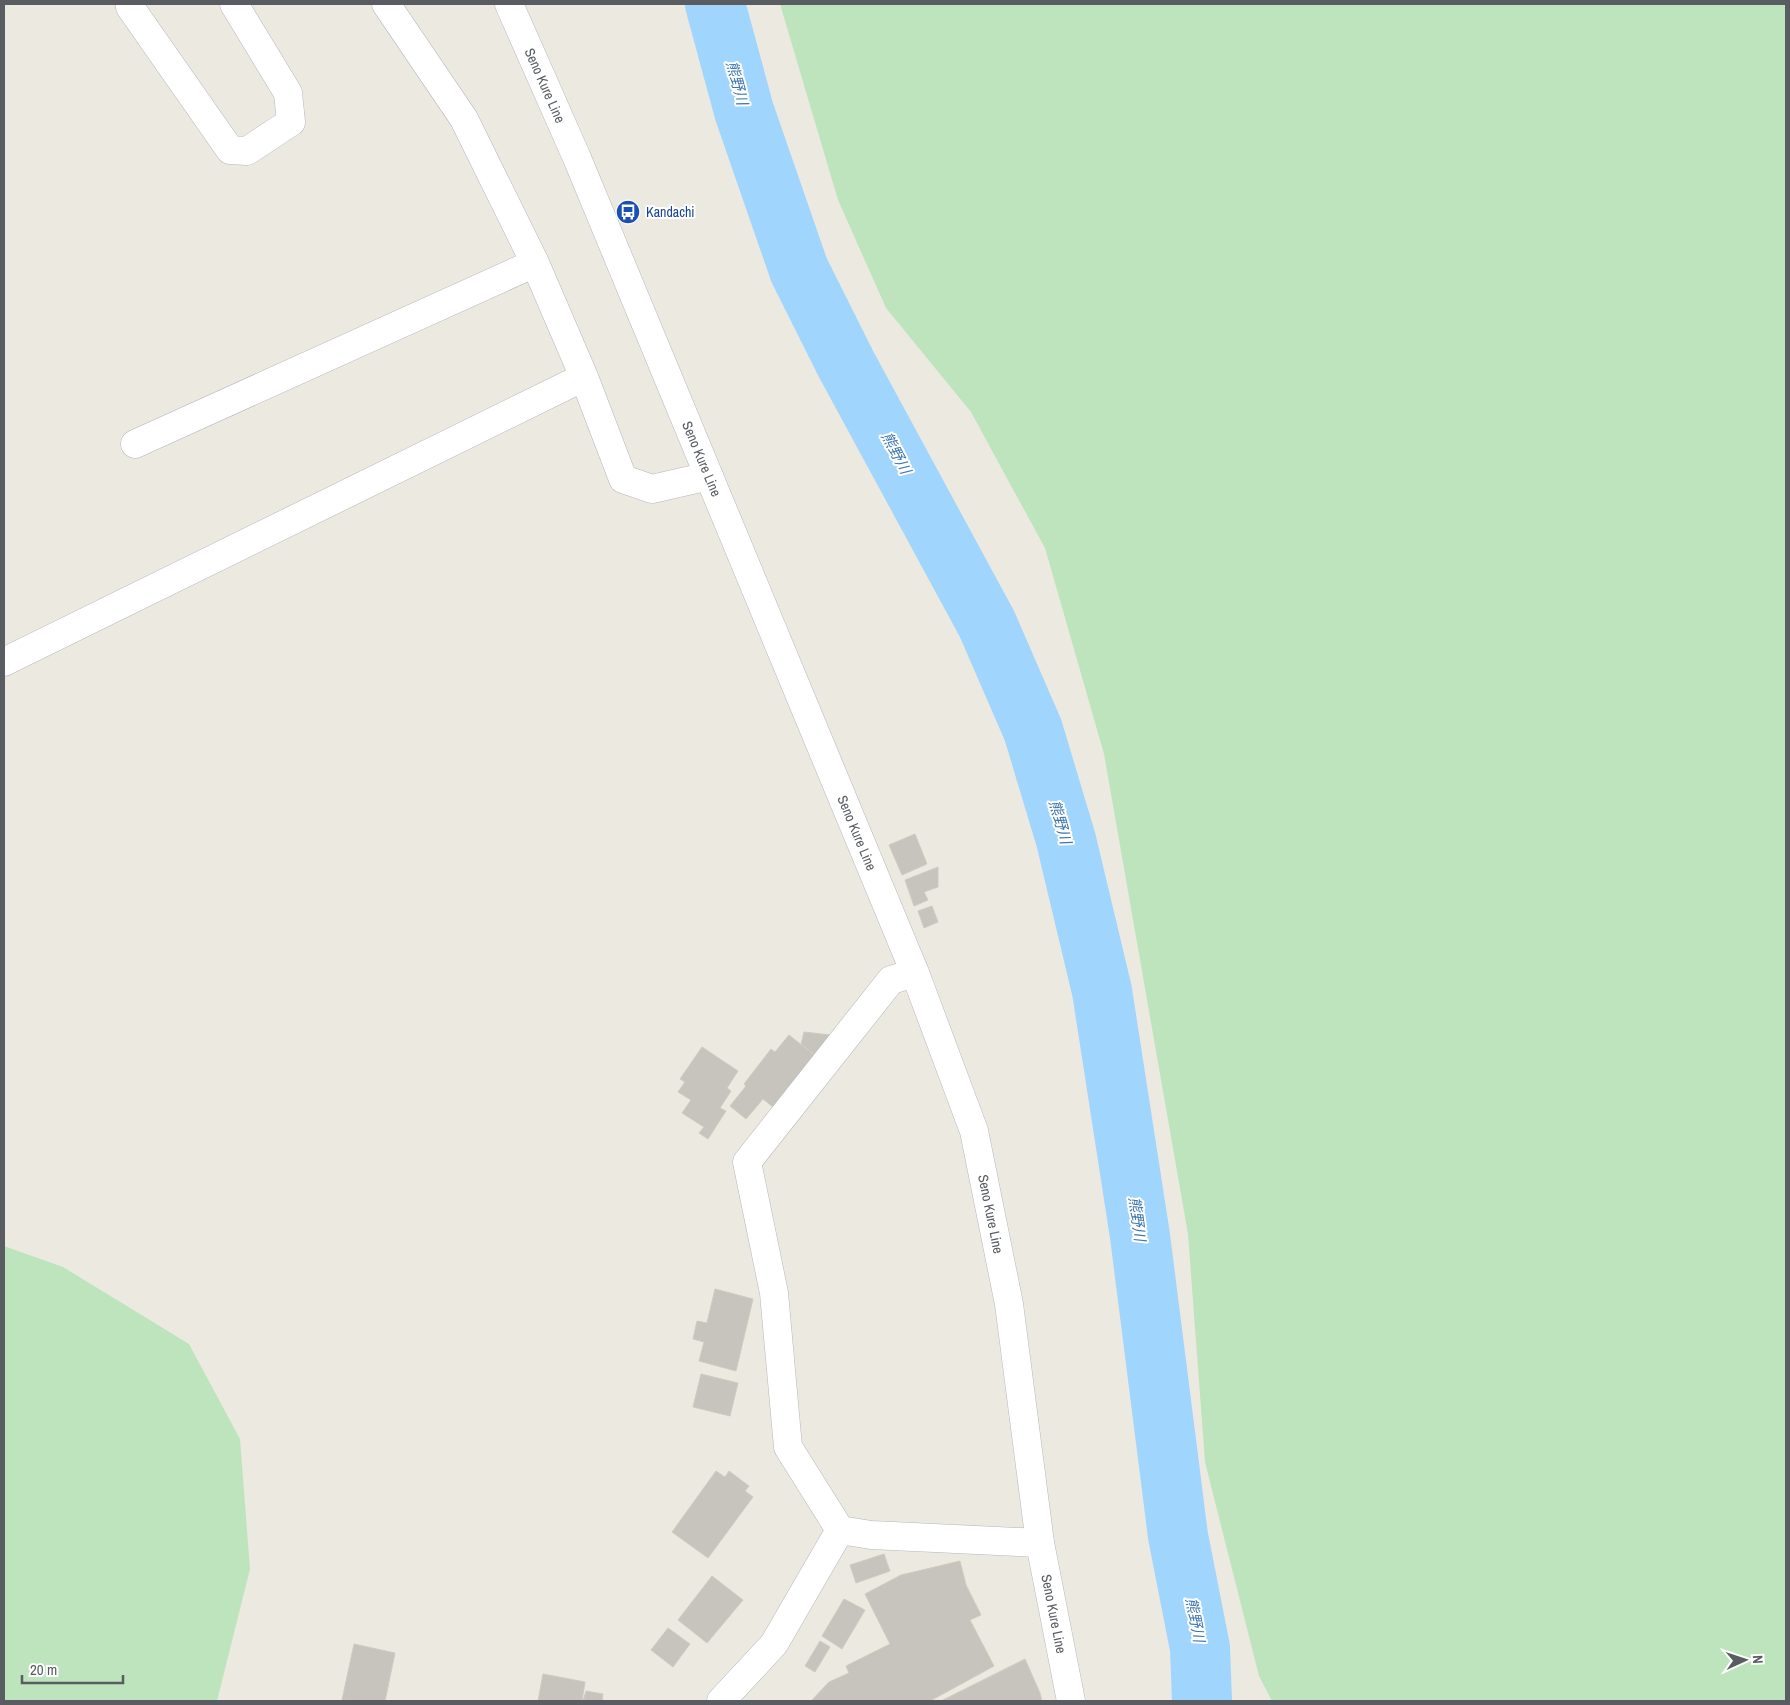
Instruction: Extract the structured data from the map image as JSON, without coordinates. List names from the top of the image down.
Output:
{
  "streets": {
    "street": ["Seno Kure Line"]
  },
  "water": ["熊野川"],
  "places": {
    "bus stop": ["Kandachi"]
  },
  "scale_bar": "20 m",
  "north": "right"
}
